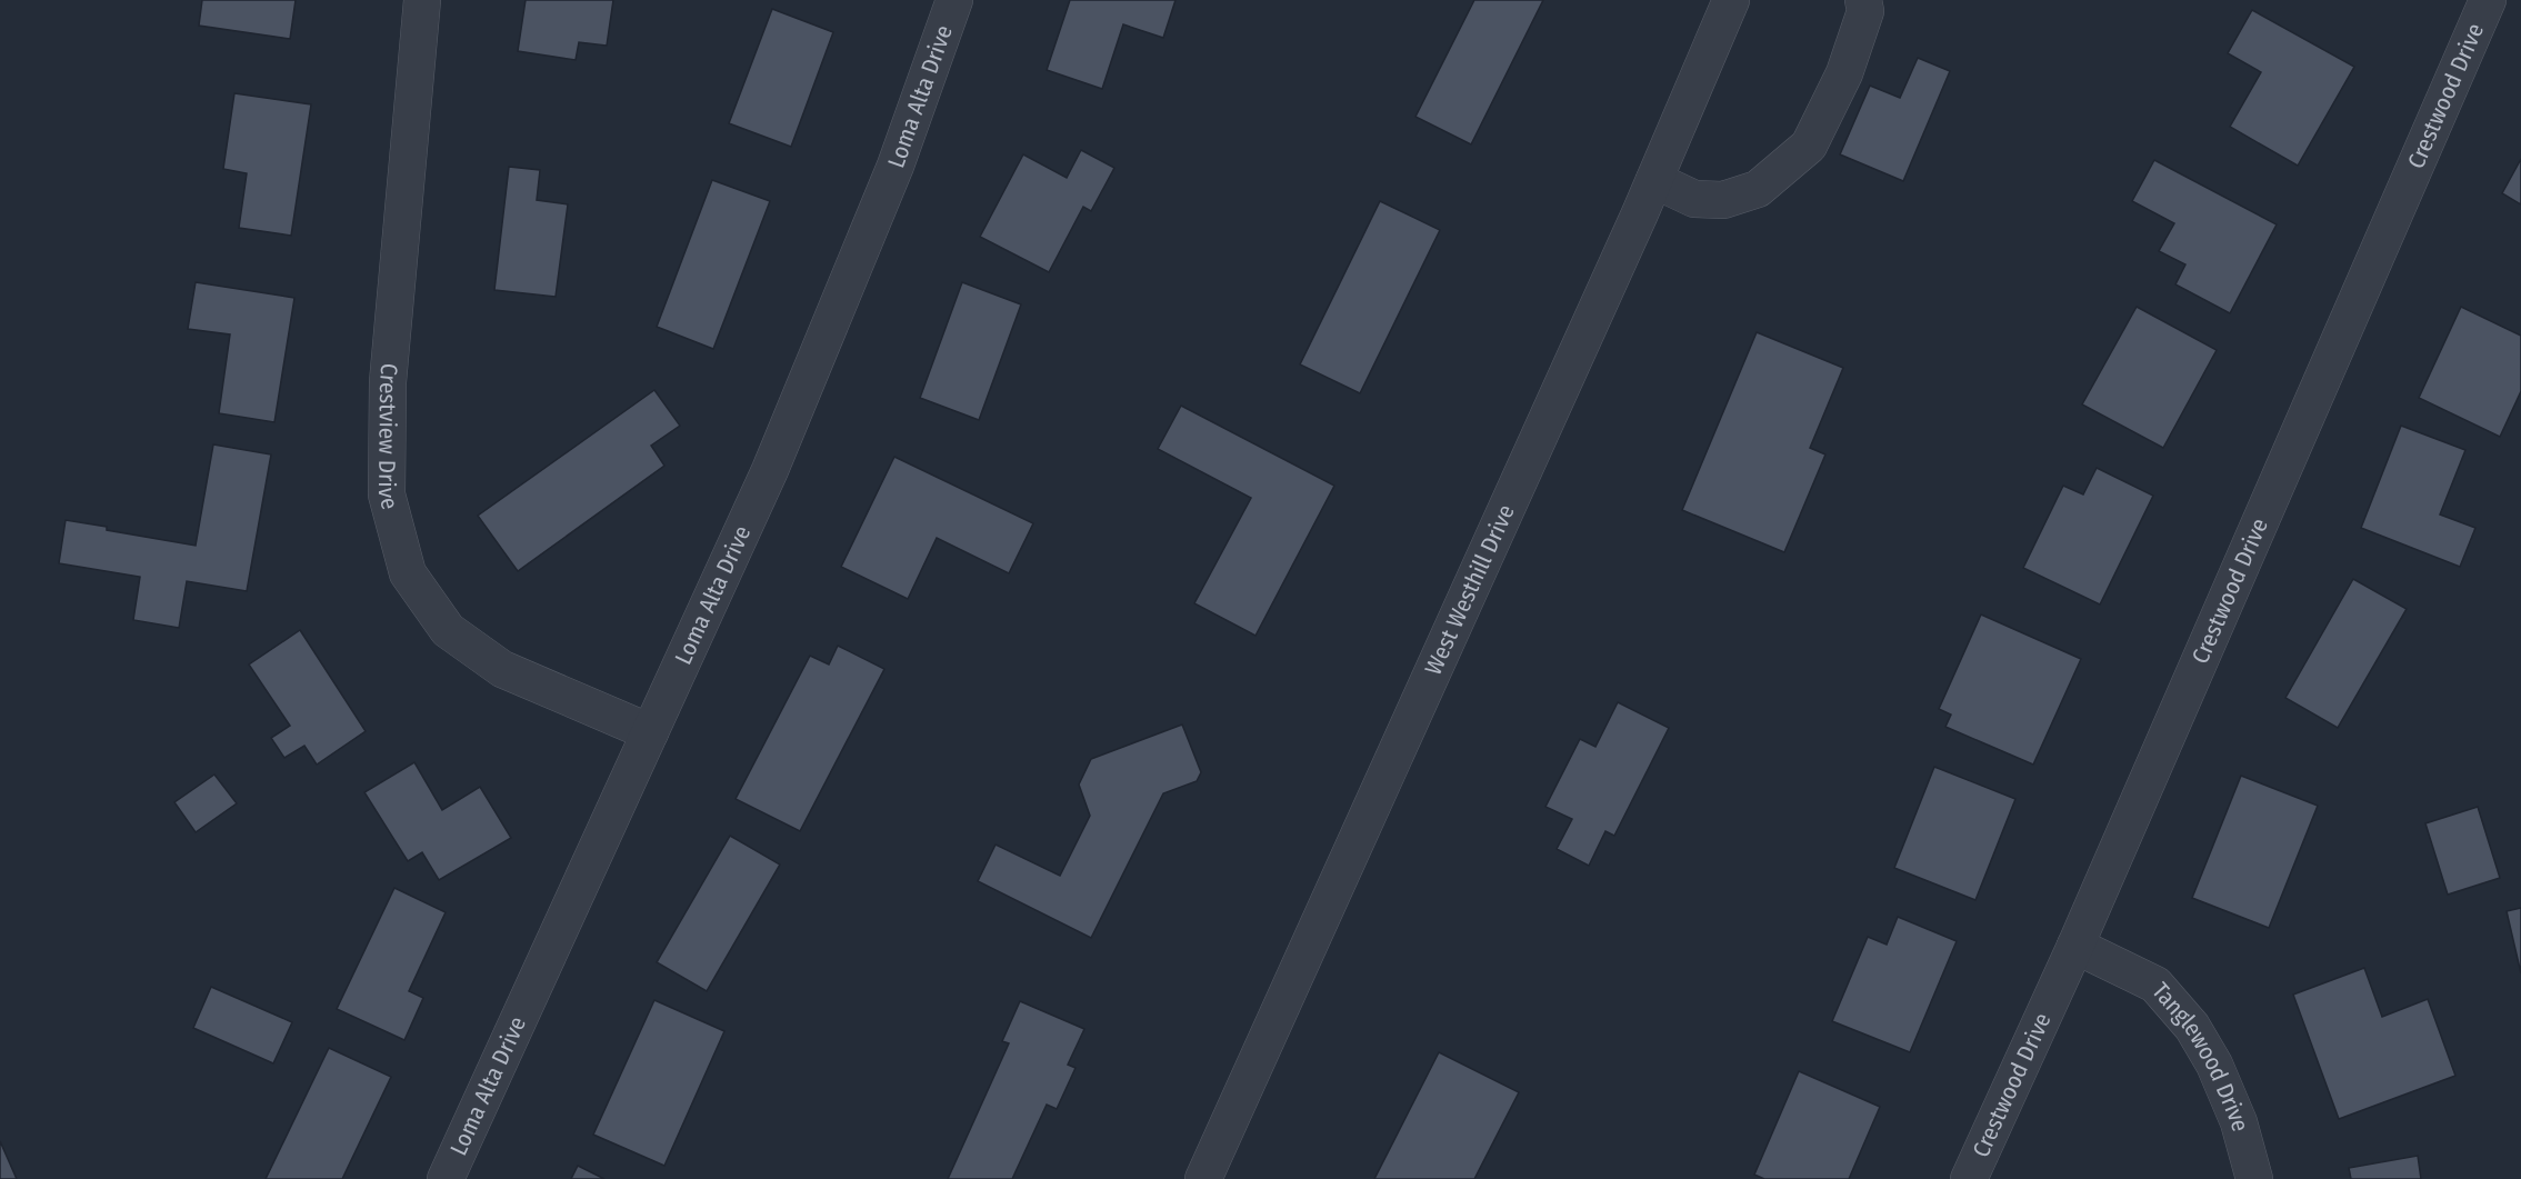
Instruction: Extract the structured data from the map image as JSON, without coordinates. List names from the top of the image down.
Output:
{
  "streets": {
    "street": [
      "Crestwood Drive",
      "Loma Alta Drive",
      "Crestview Drive",
      "West Westhill Drive",
      "Tanglewood Drive"
    ]
  },
  "crossings": [
    ["Crestwood Drive", "Tanglewood Drive"],
    ["Loma Alta Drive", "Crestview Drive"]
  ]
}
